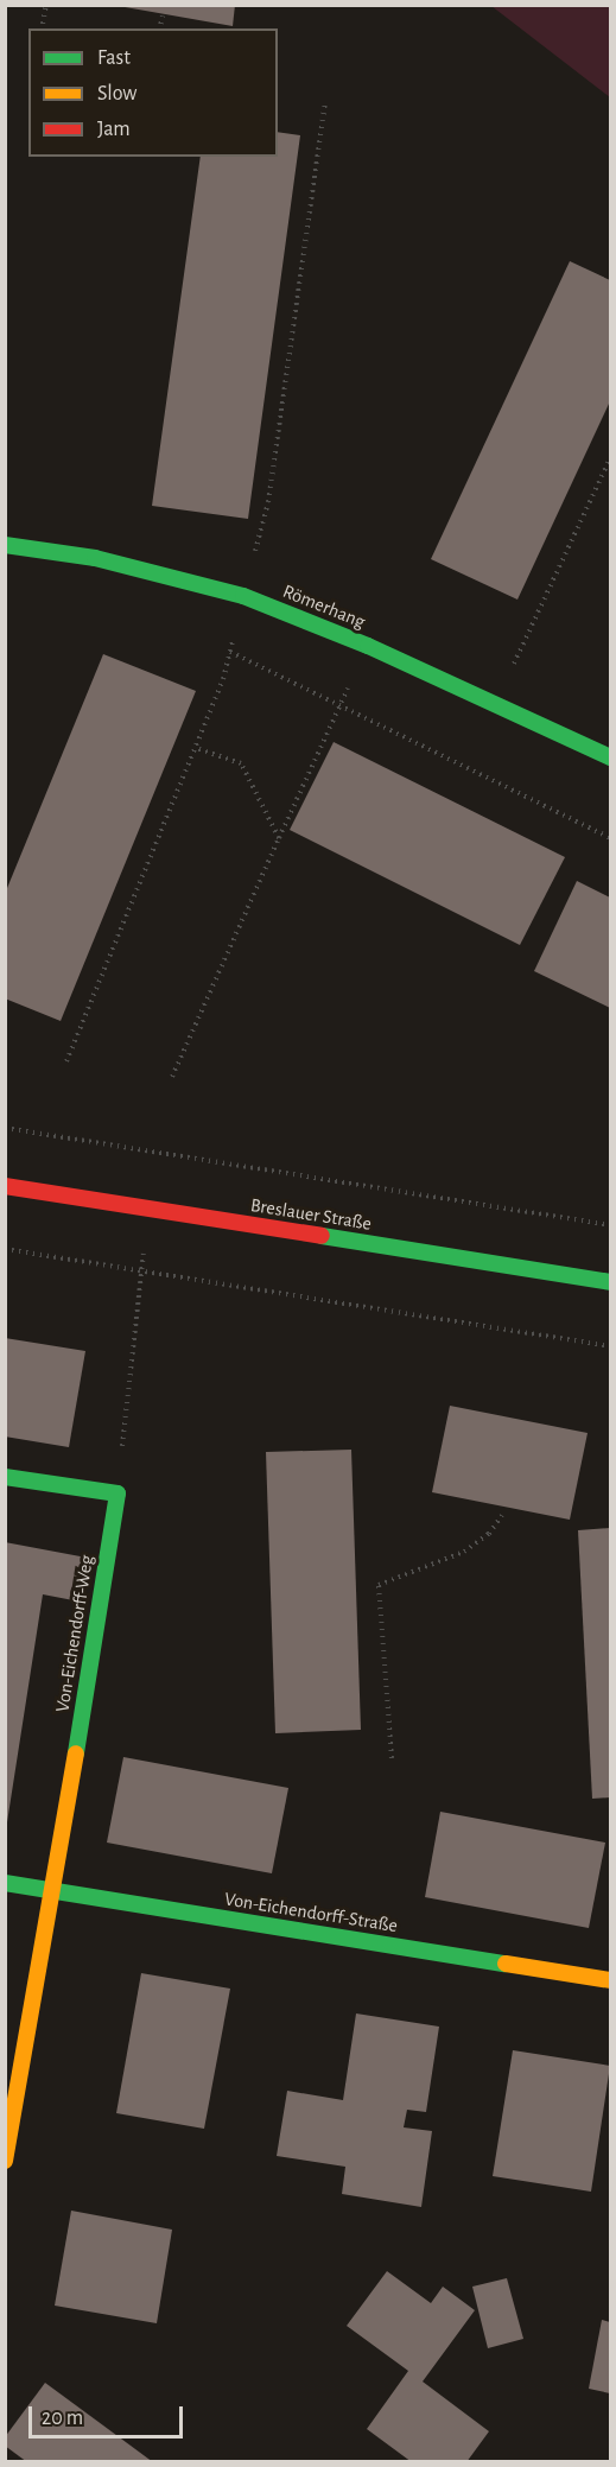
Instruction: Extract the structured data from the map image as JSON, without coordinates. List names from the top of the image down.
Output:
{
  "streets": {
    "street": [
      "Römerhang",
      "Breslauer Straße",
      "Von-Eichendorff-Weg",
      "Von-Eichendorff-Straße"
    ]
  },
  "crossings": [
    ["Von-Eichendorff-Weg", "Von-Eichendorff-Straße"]
  ],
  "legend": ["Fast", "Slow", "Jam"],
  "scale_bar": "20 m"
}
